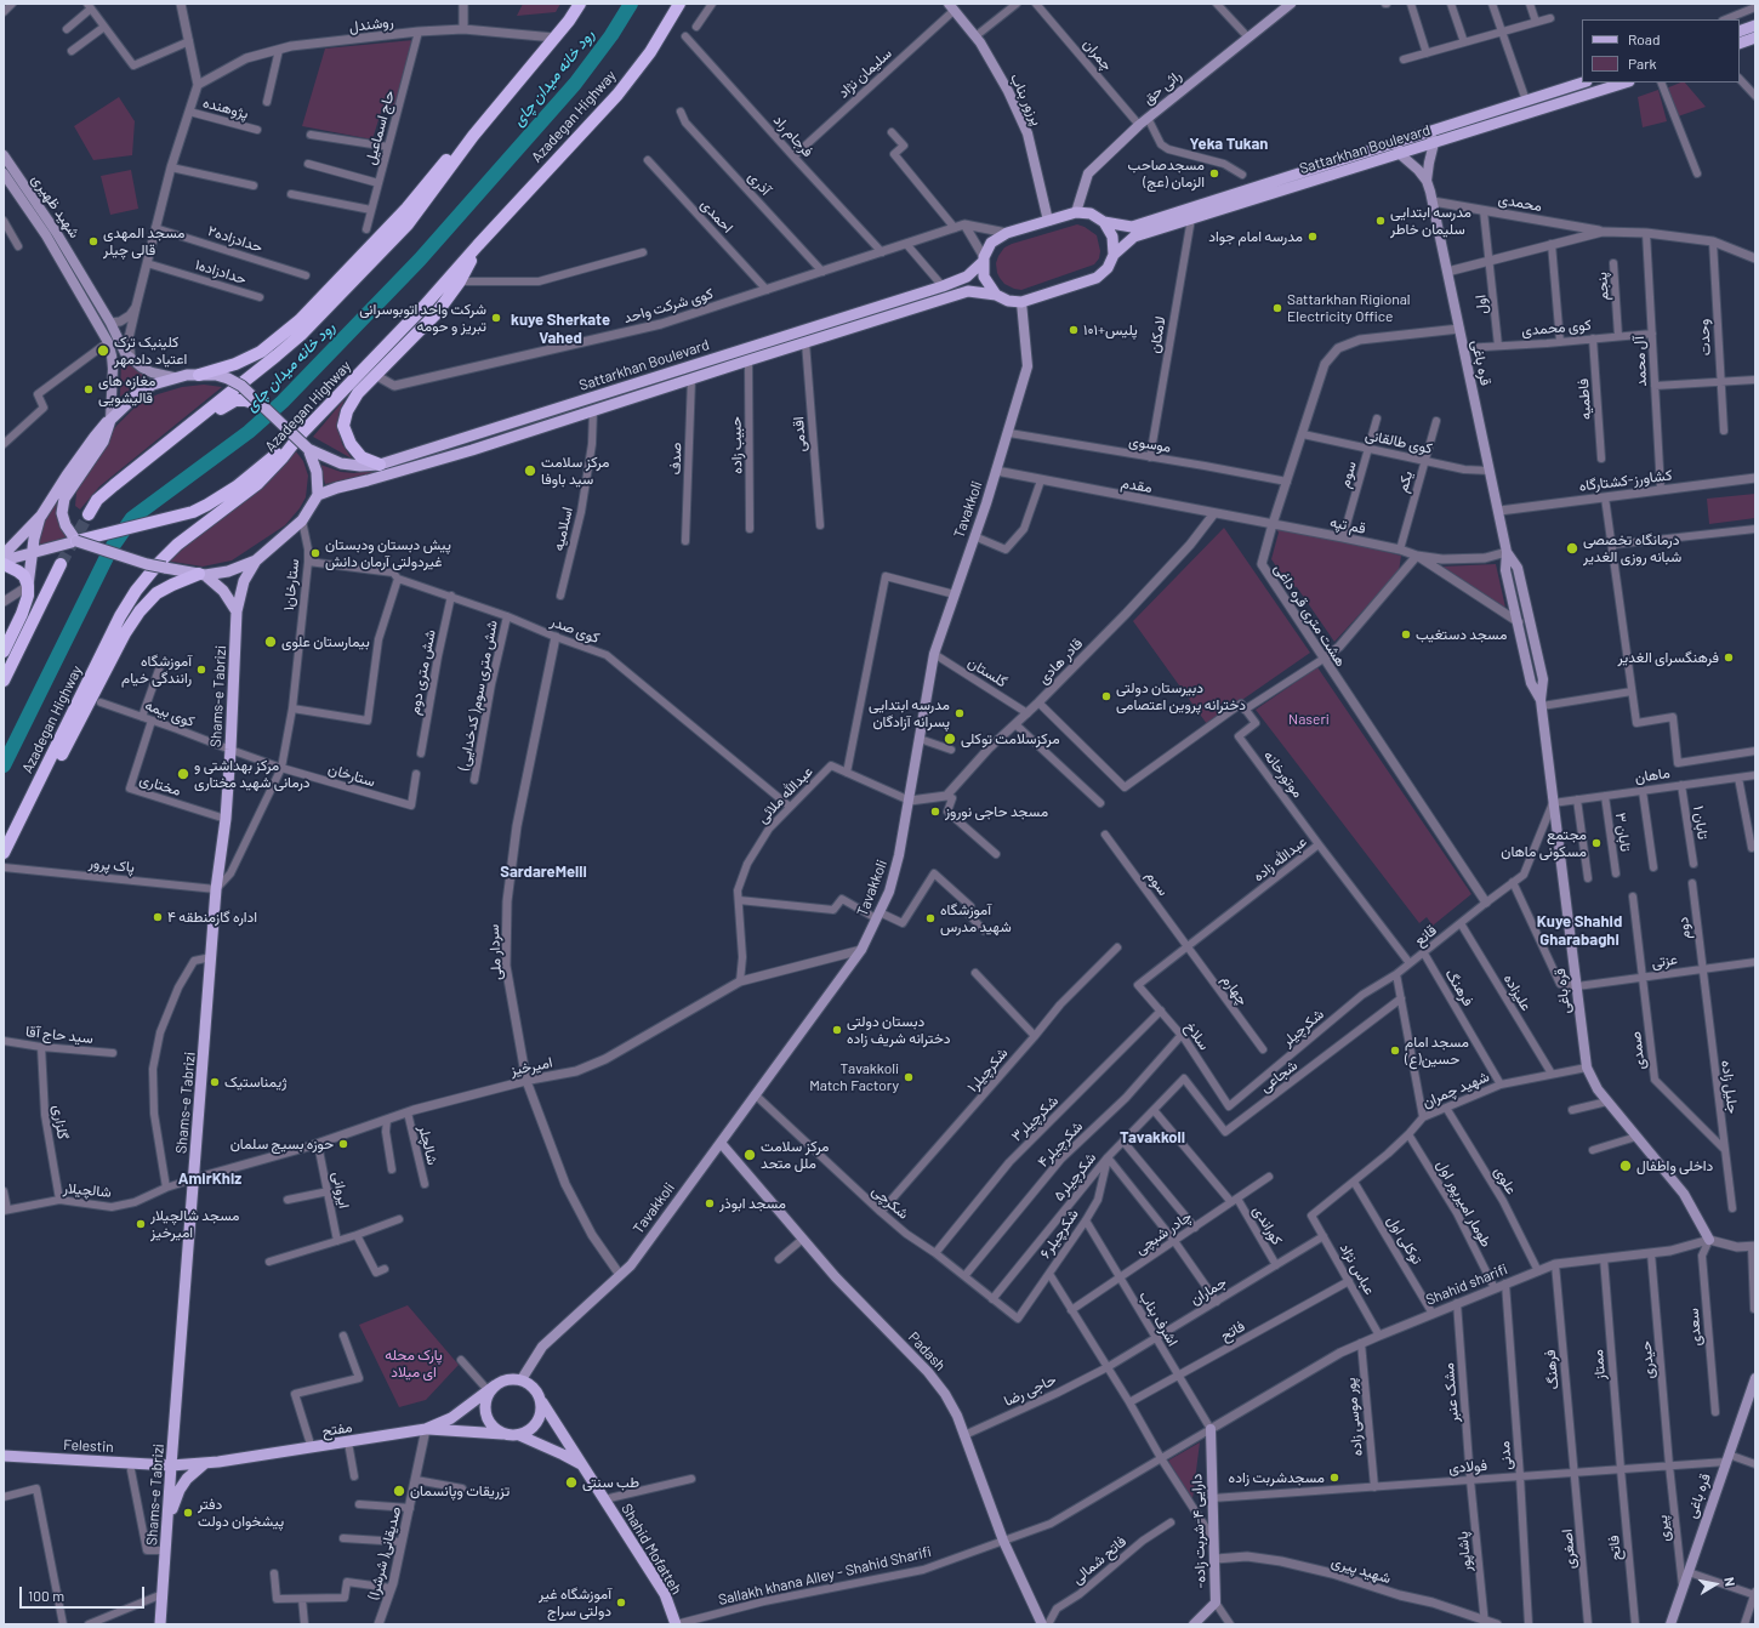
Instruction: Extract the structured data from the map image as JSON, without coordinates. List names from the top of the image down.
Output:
{
  "streets": {
    "highway": ["Azadegan Highway"],
    "main road": [
      "راثی حق",
      "پرزور بناب",
      "Sattarkhan Boulevard",
      "شهید ظهیری",
      "قره باغی",
      "Tavakkoli",
      "Shams-e Tabrizi",
      "Padash",
      "مفتح",
      "Felestin",
      "-دارایی ۴-شربت زاده",
      "Shahid Mofatteh"
    ],
    "street": [
      "روشندل",
      "چمران",
      "سلیمان نژاد",
      "پژوهنده",
      "حاج اسماعیل",
      "فرجام راد",
      "آذری",
      "محمدی",
      "احمدی",
      "حدادزاده۲",
      "حدادزاده۱",
      "پنجم",
      "اول",
      "کوی شرکت واحد",
      "کوی محمدی",
      "لامکان",
      "وحدت",
      "آل محمد",
      "فاطمیه",
      "اقدمی",
      "کوی طالقانی",
      "موسوی",
      "حبیب زاده",
      "صدف",
      "سوم",
      "کشاورز-کشتارگاه",
      "یکم",
      "مقدم",
      "قم تپه",
      "اسلامیه",
      "ستارخان۱",
      "هشت متری قره داغی",
      "کوی صدر",
      "قادر هادی",
      "شش متری دوم",
      "گلستان",
      "(کدخدایی )شش متری سوم",
      "کوی بیمه",
      "موتورخانه",
      "ستارخان",
      "ماهان",
      "مختاری",
      "عبدالله ملائی",
      "تابان ۱",
      "تابان ۳",
      "عبدالله زاده",
      "پاک پرور",
      "دوم",
      "قانع",
      "سردار ملی",
      "عزتی",
      "فرهنگ",
      "چهارم",
      "علیزاده",
      "شکرچیلر",
      "سید حاج آقا",
      "سلاخ",
      "صمدی",
      "امیرخیز",
      "شکرچیلر۱",
      "شجاعی",
      "جلیل زاده",
      "شهید چمران",
      "شکرچیلر۳",
      "گلزاری",
      "شکرچیلر۴",
      "شالچلر",
      "شکرچیلر۵",
      "علوی",
      "شالچیلار",
      "ایروانی",
      "شکرچی",
      "طومار امیرپور اول",
      "کوراندی",
      "چادر شبچی",
      "شکرچیلر۶",
      "توکلی اول",
      "عباس نژاد",
      "Shahid sharifi",
      "جماران",
      "اشرف بناب",
      "سعدی",
      "فاتح",
      "حیدری",
      "ممتاز",
      "حاجی رضا",
      "مشک عنبر",
      "پور موسی زاده",
      "مدنی",
      "فولادی",
      "پیری",
      "اصغری",
      "پاشاپور",
      "(شرشرا )صدیقانی",
      "فاتح شمالی",
      "شهید پیری",
      "Sallakh khana Alley - Shahid Sharifi"
    ]
  },
  "crossings": [
    ["روشندل", "حاج اسماعیل"],
    ["چمران", "راثی حق"],
    ["سلیمان نژاد", "پرزور بناب"],
    ["سلیمان نژاد", "فرجام راد"],
    ["راثی حق", "Sattarkhan Boulevard"],
    ["فرجام راد", "کوی شرکت واحد"],
    ["Sattarkhan Boulevard", "لامکان"],
    ["Sattarkhan Boulevard", "قره باغی"],
    ["Sattarkhan Boulevard", "اقدمی"],
    ["Sattarkhan Boulevard", "حبیب زاده"],
    ["Sattarkhan Boulevard", "صدف"],
    ["Sattarkhan Boulevard", "Tavakkoli"],
    ["Sattarkhan Boulevard", "اسلامیه"],
    ["آذری", "کوی شرکت واحد"],
    ["محمدی", "اول"],
    ["محمدی", "وحدت"],
    ["محمدی", "آل محمد"],
    ["محمدی", "قره باغی"],
    ["احمدی", "کوی شرکت واحد"],
    ["پنجم", "کوی محمدی"],
    ["اول", "کوی محمدی"],
    ["کوی محمدی", "آل محمد"],
    ["کوی محمدی", "قره باغی"],
    ["کوی محمدی", "فاطمیه"],
    ["لامکان", "موسوی"],
    ["آل محمد", "کشاورز-کشتارگاه"],
    ["قره باغی", "کوی طالقانی"],
    ["قره باغی", "کشاورز-کشتارگاه"],
    ["قره باغی", "قم تپه"],
    ["قره باغی", "هشت متری قره داغی"],
    ["قره باغی", "ماهان"],
    ["قره باغی", "قانع"],
    ["قره باغی", "عزتی"],
    ["قره باغی", "شهید چمران"],
    ["قره باغی", "Shahid sharifi"],
    ["قره باغی", "سعدی"],
    ["قره باغی", "فولادی"],
    ["قره باغی", "پیری"],
    ["کوی طالقانی", "سوم"],
    ["کوی طالقانی", "یکم"],
    ["کوی طالقانی", "هشت متری قره داغی"],
    ["موسوی", "Tavakkoli"],
    ["موسوی", "هشت متری قره داغی"],
    ["سوم", "قم تپه"],
    ["سوم", "عبدالله زاده"],
    ["سوم", "چهارم"],
    ["یکم", "قم تپه"],
    ["مقدم", "Tavakkoli"],
    ["مقدم", "قم تپه"],
    ["مقدم", "هشت متری قره داغی"],
    ["مقدم", "قادر هادی"],
    ["Tavakkoli", "گلستان"],
    ["Tavakkoli", "عبدالله ملائی"],
    ["Tavakkoli", "سردار ملی"],
    ["Tavakkoli", "امیرخیز"],
    ["Tavakkoli", "شکرچی"],
    ["Tavakkoli", "Padash"],
    ["Tavakkoli", "مفتح"],
    ["Tavakkoli", "Shahid Mofatteh"],
    ["قم تپه", "هشت متری قره داغی"],
    ["ستارخان۱", "کوی صدر"],
    ["ستارخان۱", "Shams-e Tabrizi"],
    ["ستارخان۱", "ستارخان"],
    ["ستارخان۱", "پاک پرور"],
    ["هشت متری قره داغی", "قانع"],
    ["کوی صدر", "شش متری دوم"],
    ["کوی صدر", "(کدخدایی )شش متری سوم"],
    ["کوی صدر", "عبدالله ملائی"],
    ["کوی صدر", "سردار ملی"],
    ["قادر هادی", "گلستان"],
    ["Shams-e Tabrizi", "کوی بیمه"],
    ["Shams-e Tabrizi", "ستارخان"],
    ["Shams-e Tabrizi", "مختاری"],
    ["Shams-e Tabrizi", "پاک پرور"],
    ["Shams-e Tabrizi", "امیرخیز"],
    ["Shams-e Tabrizi", "شالچیلار"],
    ["Shams-e Tabrizi", "مفتح"],
    ["Shams-e Tabrizi", "Felestin"],
    ["کوی بیمه", "ستارخان"],
    ["کوی بیمه", "مختاری"],
    ["موتورخانه", "عبدالله زاده"],
    ["ماهان", "تابان ۱"],
    ["ماهان", "تابان ۳"],
    ["ماهان", "قانع"],
    ["عبدالله ملائی", "امیرخیز"],
    ["عبدالله زاده", "قانع"],
    ["عبدالله زاده", "چهارم"],
    ["عبدالله زاده", "سلاخ"],
    ["دوم", "عزتی"],
    ["دوم", "جلیل زاده"],
    ["قانع", "فرهنگ"],
    ["قانع", "علیزاده"],
    ["قانع", "شکرچیلر"],
    ["سردار ملی", "امیرخیز"],
    ["عزتی", "صمدی"],
    ["عزتی", "جلیل زاده"],
    ["فرهنگ", "شهید چمران"],
    ["فرهنگ", "Shahid sharifi"],
    ["فرهنگ", "فولادی"],
    ["فرهنگ", "اصغری"],
    ["علیزاده", "شهید چمران"],
    ["شکرچیلر", "سلاخ"],
    ["سید حاج آقا", "گلزاری"],
    ["سلاخ", "شکرچیلر۳"],
    ["سلاخ", "شکرچیلر۴"],
    ["صمدی", "جلیل زاده"],
    ["امیرخیز", "شالچلر"],
    ["امیرخیز", "شالچیلار"],
    ["امیرخیز", "ایروانی"],
    ["شکرچیلر۱", "شکرچی"],
    ["شجاعی", "شکرچیلر۵"],
    ["شهید چمران", "علوی"],
    ["شهید چمران", "طومار امیرپور اول"],
    ["شهید چمران", "توکلی اول"],
    ["شهید چمران", "عباس نژاد"],
    ["شکرچیلر۳", "شکرچی"],
    ["گلزاری", "شالچیلار"],
    ["شکرچیلر۴", "شکرچی"],
    ["شکرچیلر۵", "شکرچی"],
    ["شکرچیلر۵", "کوراندی"],
    ["شکرچیلر۵", "شکرچیلر۶"],
    ["علوی", "Shahid sharifi"],
    ["شکرچی", "شکرچیلر۶"],
    ["طومار امیرپور اول", "Shahid sharifi"],
    ["کوراندی", "چادر شبچی"],
    ["کوراندی", "جماران"],
    ["چادر شبچی", "اشرف بناب"],
    ["شکرچیلر۶", "اشرف بناب"],
    ["توکلی اول", "Shahid sharifi"],
    ["عباس نژاد", "Shahid sharifi"],
    ["عباس نژاد", "جماران"],
    ["عباس نژاد", "فاتح"],
    ["Shahid sharifi", "اشرف بناب"],
    ["Shahid sharifi", "سعدی"],
    ["Shahid sharifi", "حیدری"],
    ["Shahid sharifi", "ممتاز"],
    ["Shahid sharifi", "مشک عنبر"],
    ["Shahid sharifi", "پور موسی زاده"],
    ["Shahid sharifi", "مدنی"],
    ["Shahid sharifi", "-دارایی ۴-شربت زاده"],
    ["Shahid sharifi", "Sallakh khana Alley - Shahid Sharifi"],
    ["جماران", "اشرف بناب"],
    ["جماران", "حاجی رضا"],
    ["اشرف بناب", "فاتح"],
    ["اشرف بناب", "-دارایی ۴-شربت زاده"],
    ["اشرف بناب", "Sallakh khana Alley - Shahid Sharifi"],
    ["فاتح", "ممتاز"],
    ["فاتح", "فولادی"],
    ["Padash", "حاجی رضا"],
    ["Padash", "Sallakh khana Alley - Shahid Sharifi"],
    ["حیدری", "فولادی"],
    ["حیدری", "پیری"],
    ["ممتاز", "فولادی"],
    ["مشک عنبر", "فولادی"],
    ["مشک عنبر", "پاشاپور"],
    ["پور موسی زاده", "فولادی"],
    ["مفتح", "Felestin"],
    ["مفتح", "Shahid Mofatteh"],
    ["مفتح", "(شرشرا )صدیقانی"],
    ["مدنی", "فولادی"],
    ["فولادی", "پیری"],
    ["فولادی", "-دارایی ۴-شربت زاده"],
    ["فولادی", "اصغری"],
    ["فولادی", "پاشاپور"],
    ["-دارایی ۴-شربت زاده", "شهید پیری"],
    ["-دارایی ۴-شربت زاده", "Sallakh khana Alley - Shahid Sharifi"],
    ["Shahid Mofatteh", "Sallakh khana Alley - Shahid Sharifi"],
    ["پاشاپور", "شهید پیری"]
  ],
  "districts": [
    "Yeka Tukan",
    "kuye Sherkate Vahed",
    "SardareMelli",
    "Kuye Shahid Gharabaghi",
    "Tavakkoli",
    "AmirKhiz"
  ],
  "water": ["رود خانه میدان چای"],
  "parks": ["Naseri", "پارک محله ای میلاد"],
  "places": [
    "مسجدصاحب الزمان (عج)",
    "مدرسه ابتدایی سلیمان خاطر",
    "مدرسه امام جواد",
    "مسجد المهدی قالی چیلر",
    "Sattarkhan Rigional Electricity Office",
    "شرکت واحد اتوبوسرانی تبریز و حومه",
    "پلیس+۱۰۱",
    "کلینیک ترک اعتیاد دادمهر",
    "مغازه های قالیشویی",
    "مرکز سلامت سید باوفا",
    "درمانگاه تخصصی شبانه روزی الغدیر",
    "پیش دبستان ودبستان غیردولتی آرمان دانش",
    "مسجد دستغیب",
    "بیمارستان علوی",
    "فرهنگسرای الغدیر",
    "آموزشگاه رانندگی خیام",
    "دبیرستان دولتی دخترانه پروین اعتصامی",
    "مدرسه ابتدایی پسرانه آزادگان",
    "مرکزسلامت توکلی",
    "مرکز بهداشتی و درمانی شهید مختاری",
    "مسجد حاجی نوروز",
    "مجتمع مسکونی ماهان",
    "اداره گازمنطقه ۴",
    "آموزشگاه شهید مدرس",
    "دبستان دولتی دخترانه شریف زاده",
    "مسجد امام حسین(ع)",
    "Tavakkoli Match Factory",
    "ژیمناستیک",
    "حوزه بسیج سلمان",
    "مرکز سلامت ملل متحد",
    "داخلی واطفال",
    "مسجد ابوذر",
    "مسجد شالچیلار امیرخیز",
    "مسجدشربت زاده",
    "طب سنتی",
    "تزریقات وپانسمان",
    "دفتر پیشخوان دولت",
    "آموزشگاه غیر دولتی سراج"
  ],
  "legend": ["Road", "Park"],
  "scale_bar": "100 m",
  "north": "right"
}
